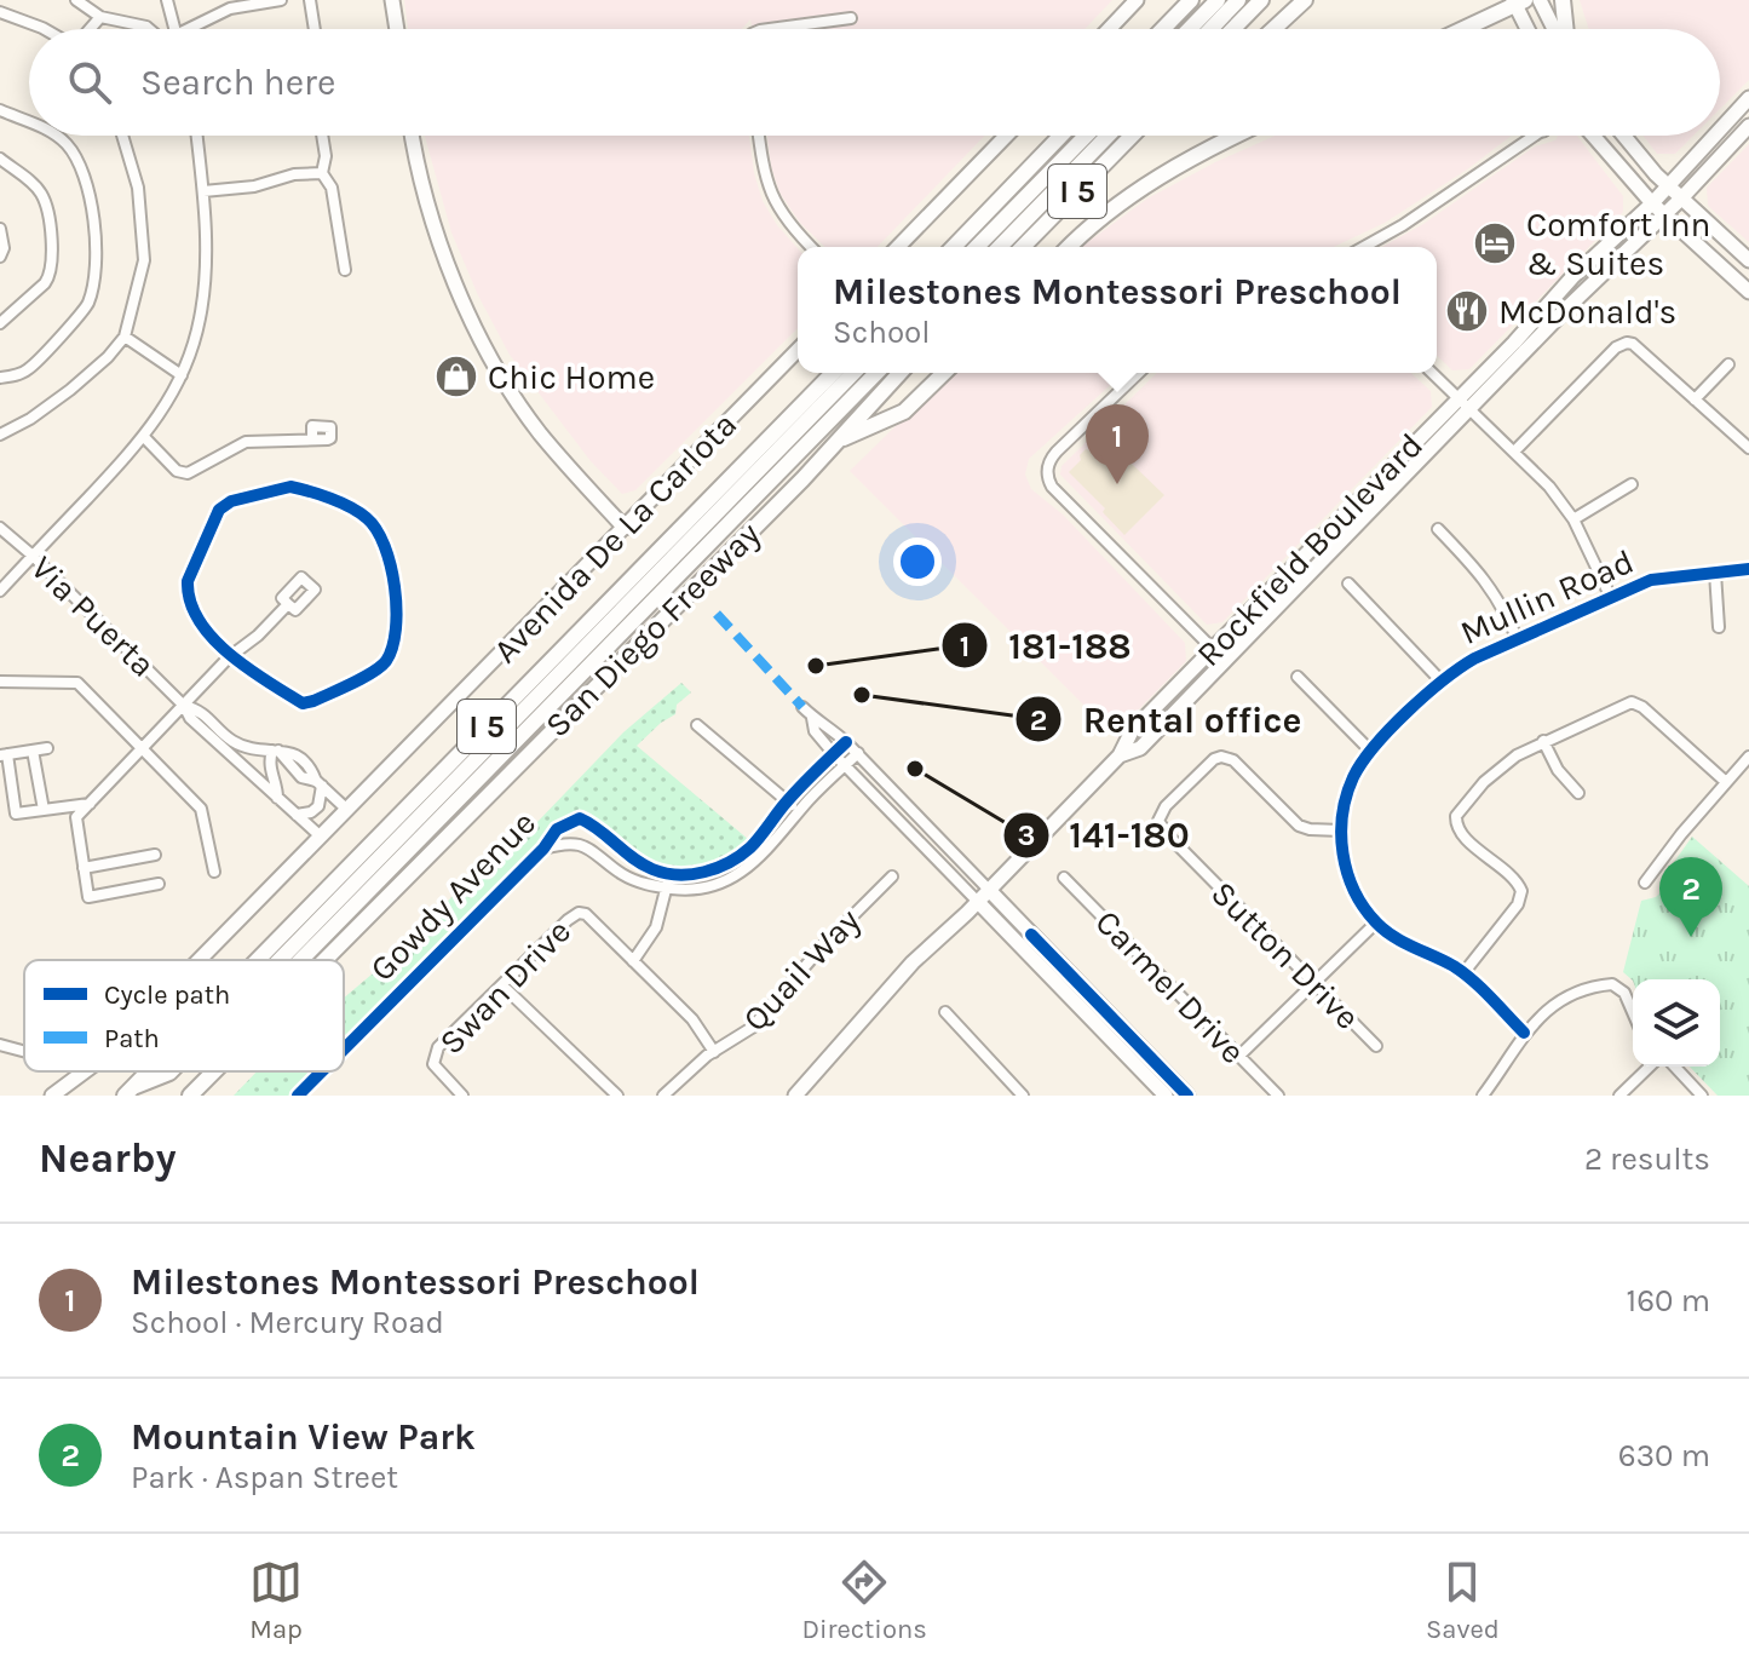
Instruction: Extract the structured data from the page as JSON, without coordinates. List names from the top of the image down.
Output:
{
  "streets": {
    "highway": ["I 5", "San Diego Freeway"],
    "main road": ["Avenida De La Carlota", "Rockfield Boulevard"],
    "street": [
      "Mullin Road",
      "Via Puerta",
      "Gowdy Avenue",
      "Sutton Drive",
      "Quail Way",
      "Swan Drive",
      "Carmel Drive"
    ]
  },
  "crossings": [
    ["Avenida De La Carlota", "Via Puerta"],
    ["Mullin Road", "Sutton Drive"]
  ],
  "places": {
    "hotel": ["Comfort Inn & Suites"],
    "restaurant": ["McDonald's"],
    "shop": ["Chic Home"],
    "other": ["181-188", "Rental office", "141-180"]
  },
  "legend": ["Cycle path", "Path"],
  "page": {
    "search": "Search here",
    "popup": ["Milestones Montessori Preschool", "School"],
    "pins": ["1", "2"],
    "heading": ["Nearby", "2 results"],
    "list": [
      {
        "mark": "1",
        "name": "Milestones Montessori Preschool",
        "note": "School · Mercury Road",
        "value": "160 m"
      },
      {
        "mark": "2",
        "name": "Mountain View Park",
        "note": "Park · Aspan Street",
        "value": "630 m"
      }
    ],
    "nav": ["Map", "Directions", "Saved"]
  }
}
